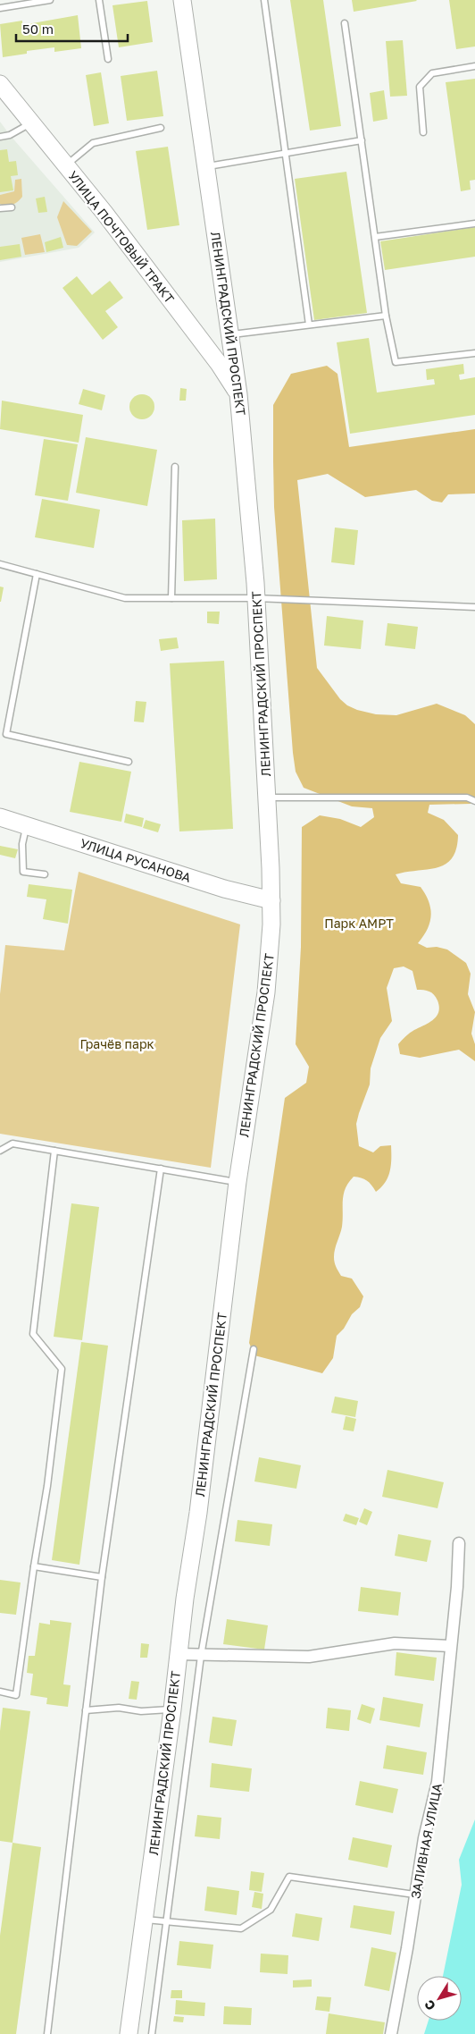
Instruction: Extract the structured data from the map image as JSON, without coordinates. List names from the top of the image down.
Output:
{
  "streets": {
    "main road": ["УЛИЦА ПОЧТОВЫЙ ТРАКТ", "ЛЕНИНГРАДСКИЙ ПРОСПЕКТ", "УЛИЦА РУСАНОВА"],
    "street": ["ЗАЛИВНАЯ УЛИЦА"]
  },
  "crossings": [
    ["УЛИЦА ПОЧТОВЫЙ ТРАКТ", "ЛЕНИНГРАДСКИЙ ПРОСПЕКТ"],
    ["ЛЕНИНГРАДСКИЙ ПРОСПЕКТ", "УЛИЦА РУСАНОВА"]
  ],
  "parks": ["Парк АМРТ", "Грачёв парк"],
  "scale_bar": "50 m",
  "north": "bottom left"
}
